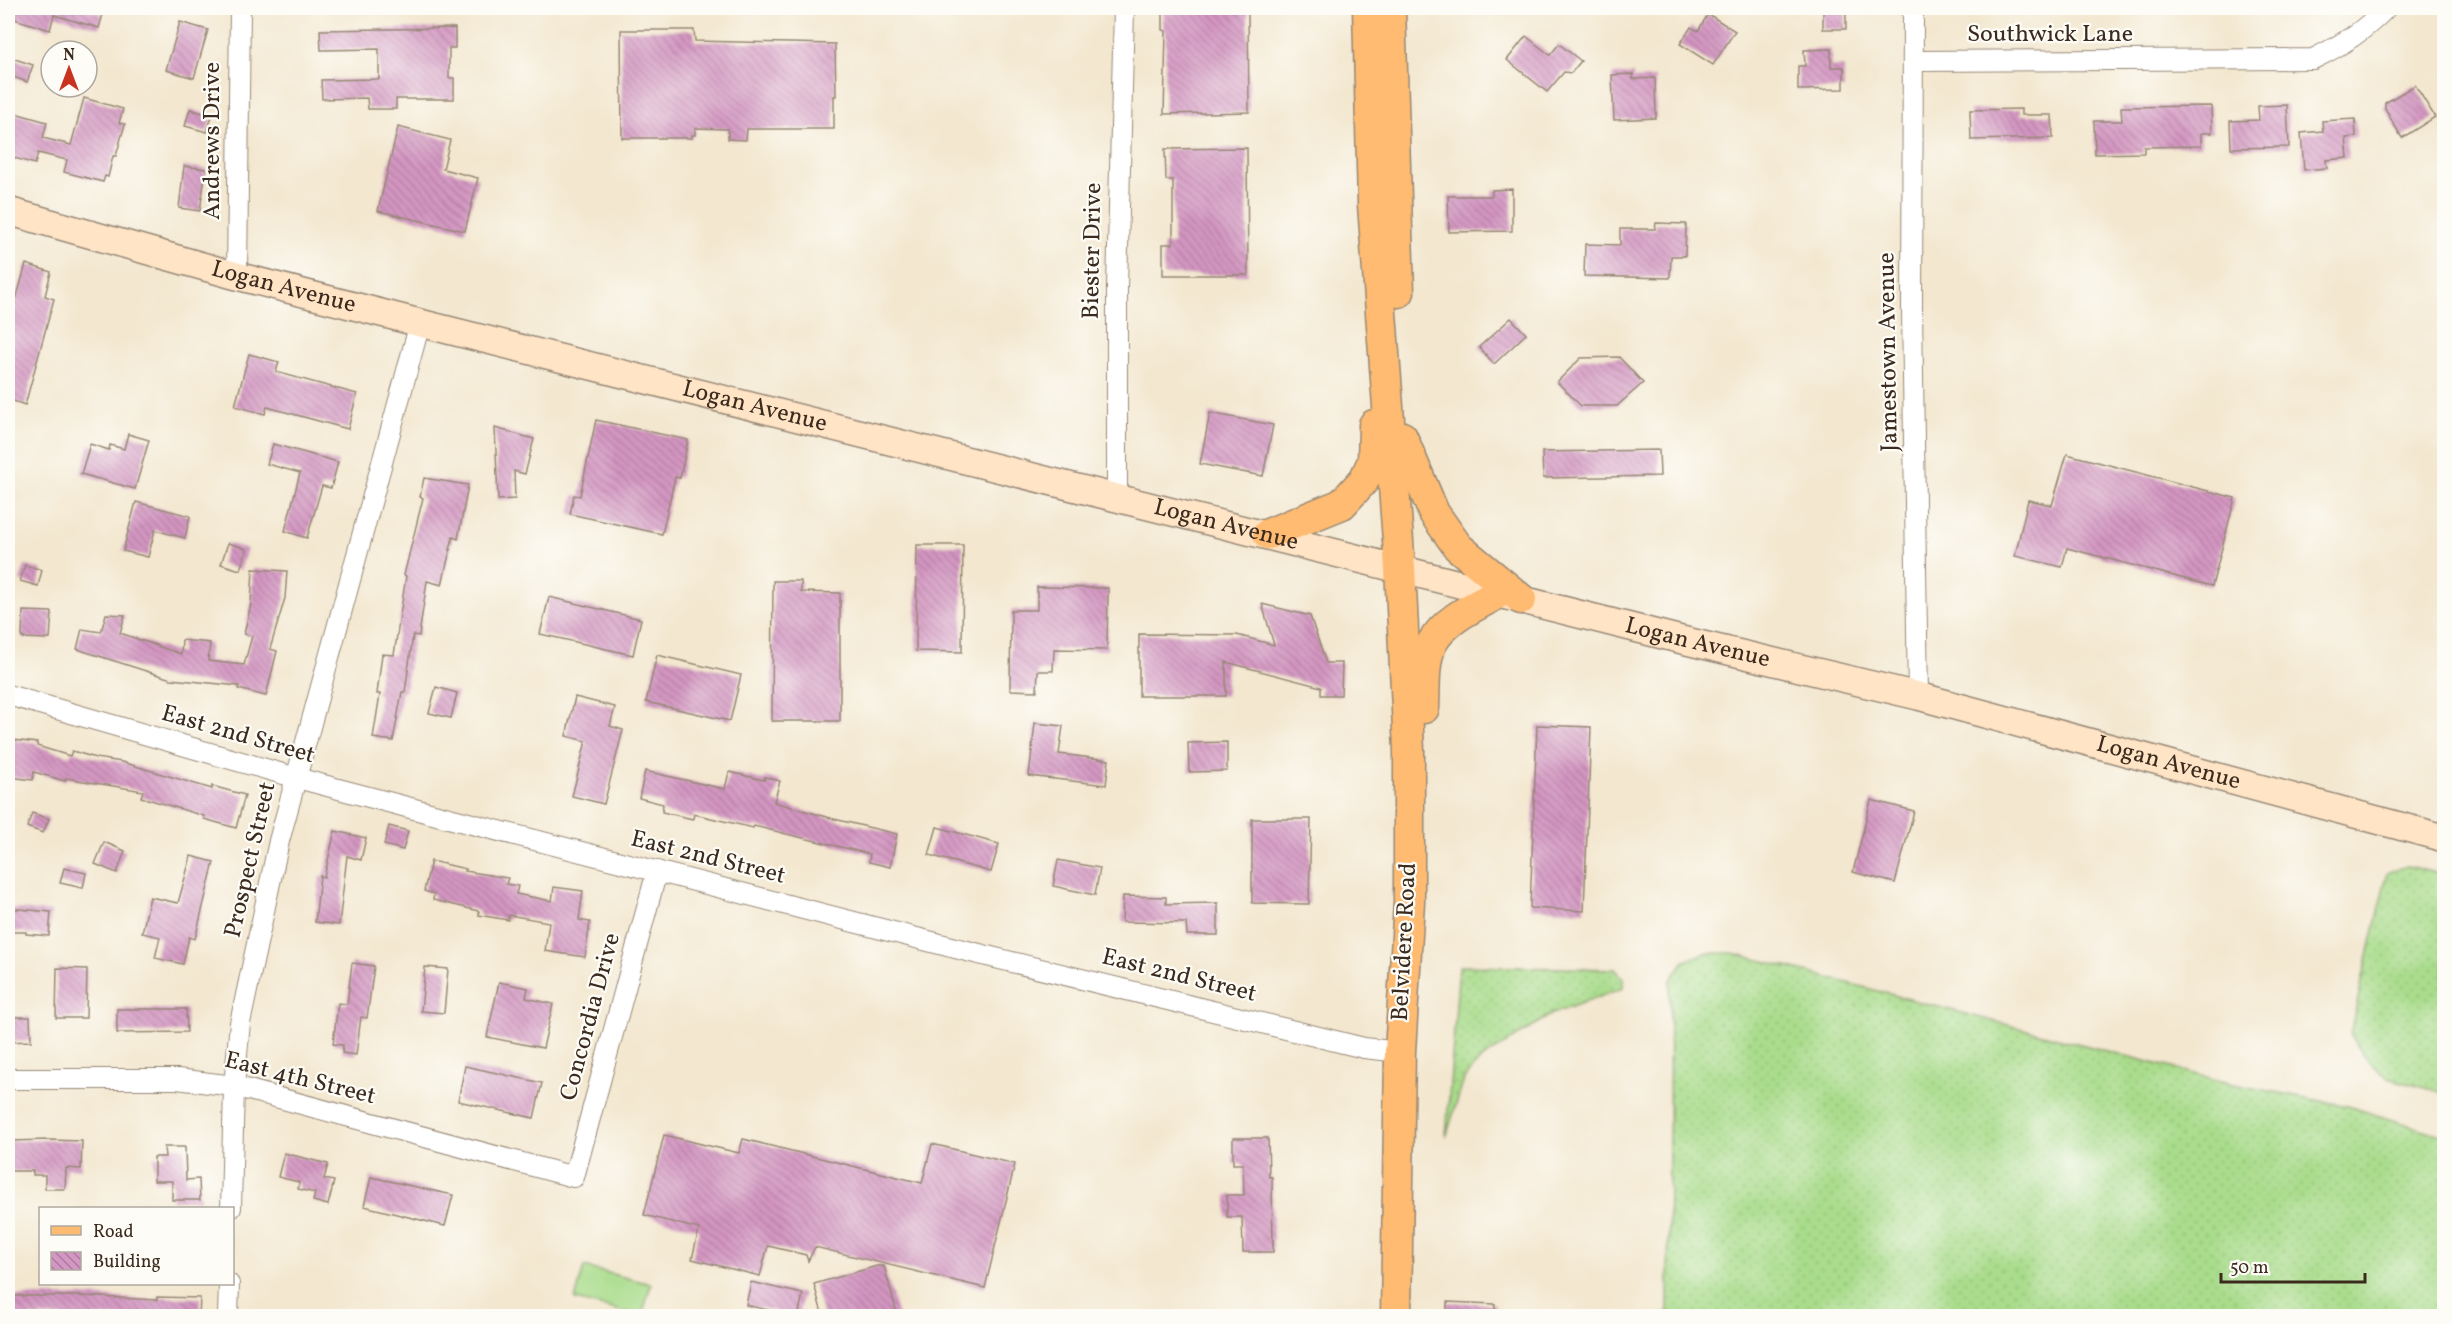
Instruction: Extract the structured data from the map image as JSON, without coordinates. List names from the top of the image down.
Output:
{
  "streets": {
    "main road": ["Logan Avenue", "Belvidere Road"],
    "street": [
      "Southwick Lane",
      "Andrews Drive",
      "Biester Drive",
      "Jamestown Avenue",
      "East 2nd Street",
      "Prospect Street",
      "Concordia Drive",
      "East 4th Street"
    ]
  },
  "crossings": [
    ["Southwick Lane", "Jamestown Avenue"],
    ["Andrews Drive", "Logan Avenue"],
    ["Biester Drive", "Logan Avenue"],
    ["Logan Avenue", "Jamestown Avenue"],
    ["Logan Avenue", "Prospect Street"],
    ["Logan Avenue", "Belvidere Road"],
    ["East 2nd Street", "Prospect Street"],
    ["East 2nd Street", "Belvidere Road"],
    ["East 2nd Street", "Concordia Drive"],
    ["Prospect Street", "East 4th Street"],
    ["Concordia Drive", "East 4th Street"]
  ],
  "legend": ["Road", "Building"],
  "scale_bar": "50 m",
  "north": "top"
}
